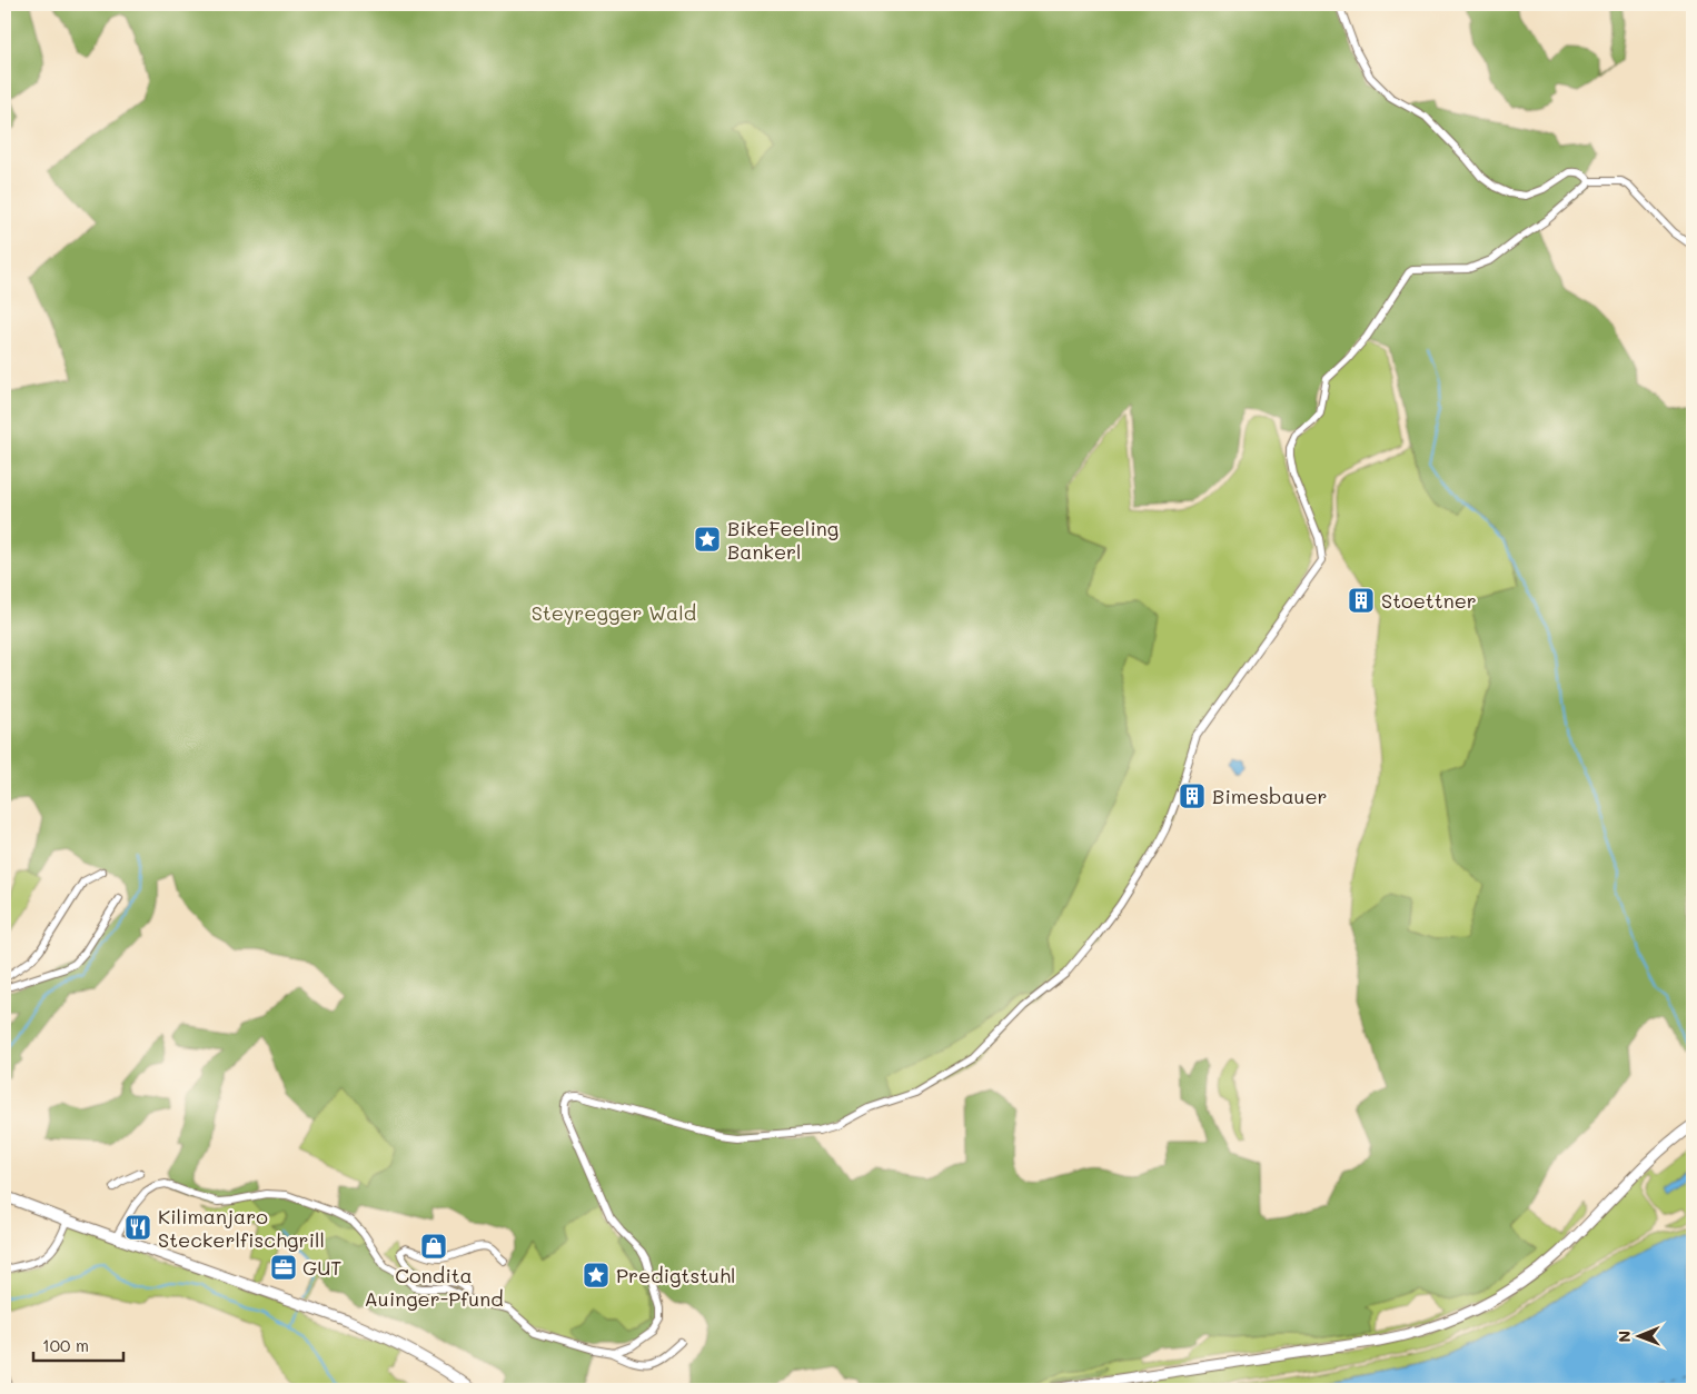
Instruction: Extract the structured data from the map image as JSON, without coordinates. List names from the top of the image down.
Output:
{
  "parks": ["Steyregger Wald"],
  "places": {
    "place": ["BikeFeeling Bankerl", "Predigtstuhl"],
    "building": ["Stoettner", "Bimesbauer"],
    "restaurant": ["Kilimanjaro Steckerlfischgrill"],
    "shop": ["Condita Auinger-Pfund"],
    "office": ["GUT"]
  },
  "scale_bar": "100 m",
  "north": "left"
}
